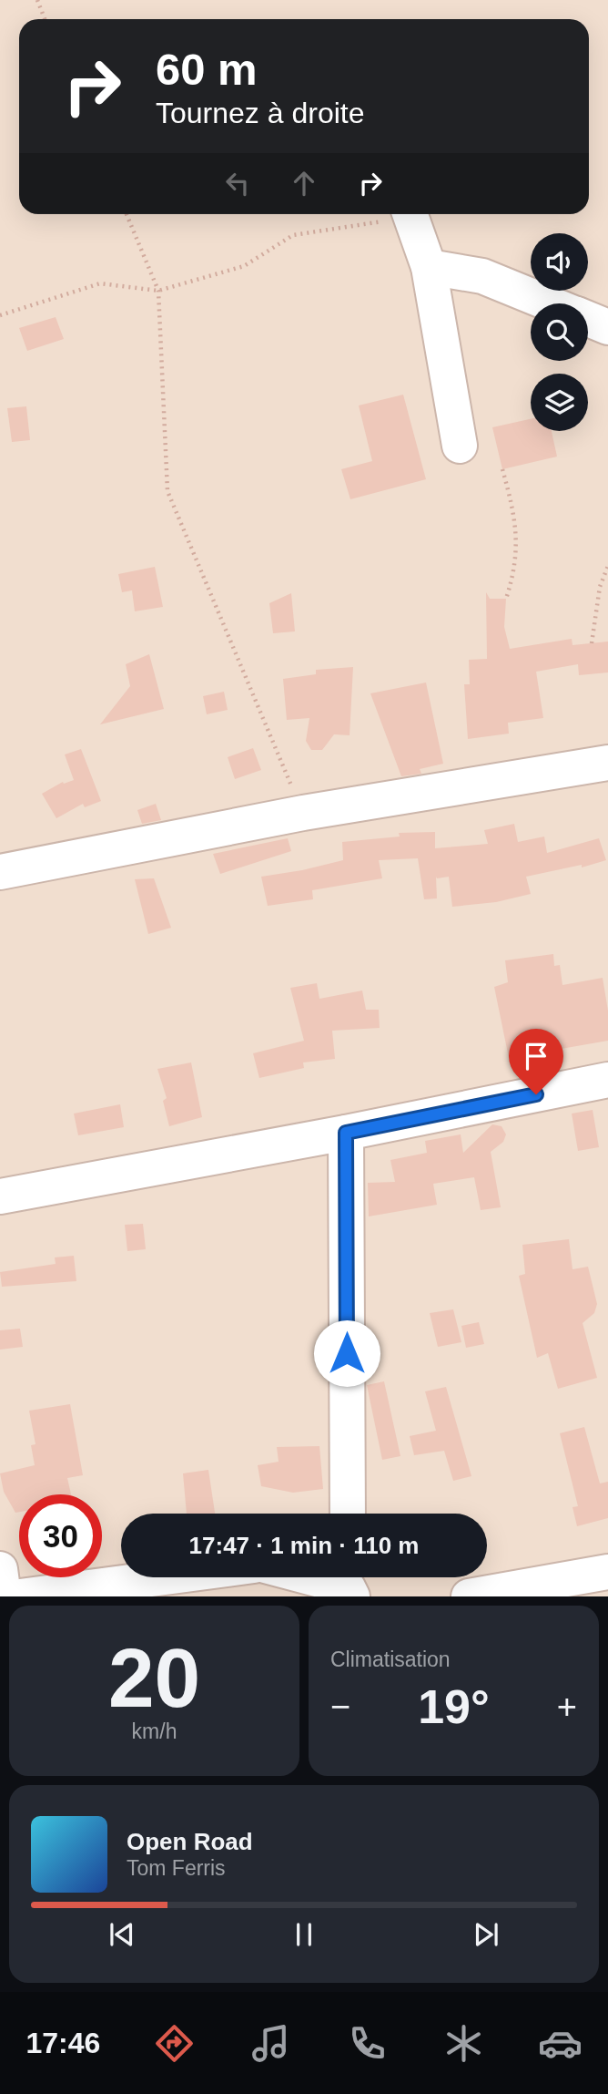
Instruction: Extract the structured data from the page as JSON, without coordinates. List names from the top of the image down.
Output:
{
  "page": {
    "turn": ["60 m", "Tournez à droite"],
    "limit": "30",
    "trip": "17:47 · 1 min · 110 m",
    "tile": [
      ["20", "km/h"],
      "Climatisation"
    ],
    "heat": ["−", "19°", "+"],
    "song": ["Open Road", "Tom Ferris"],
    "tabs": "17:46"
  }
}
